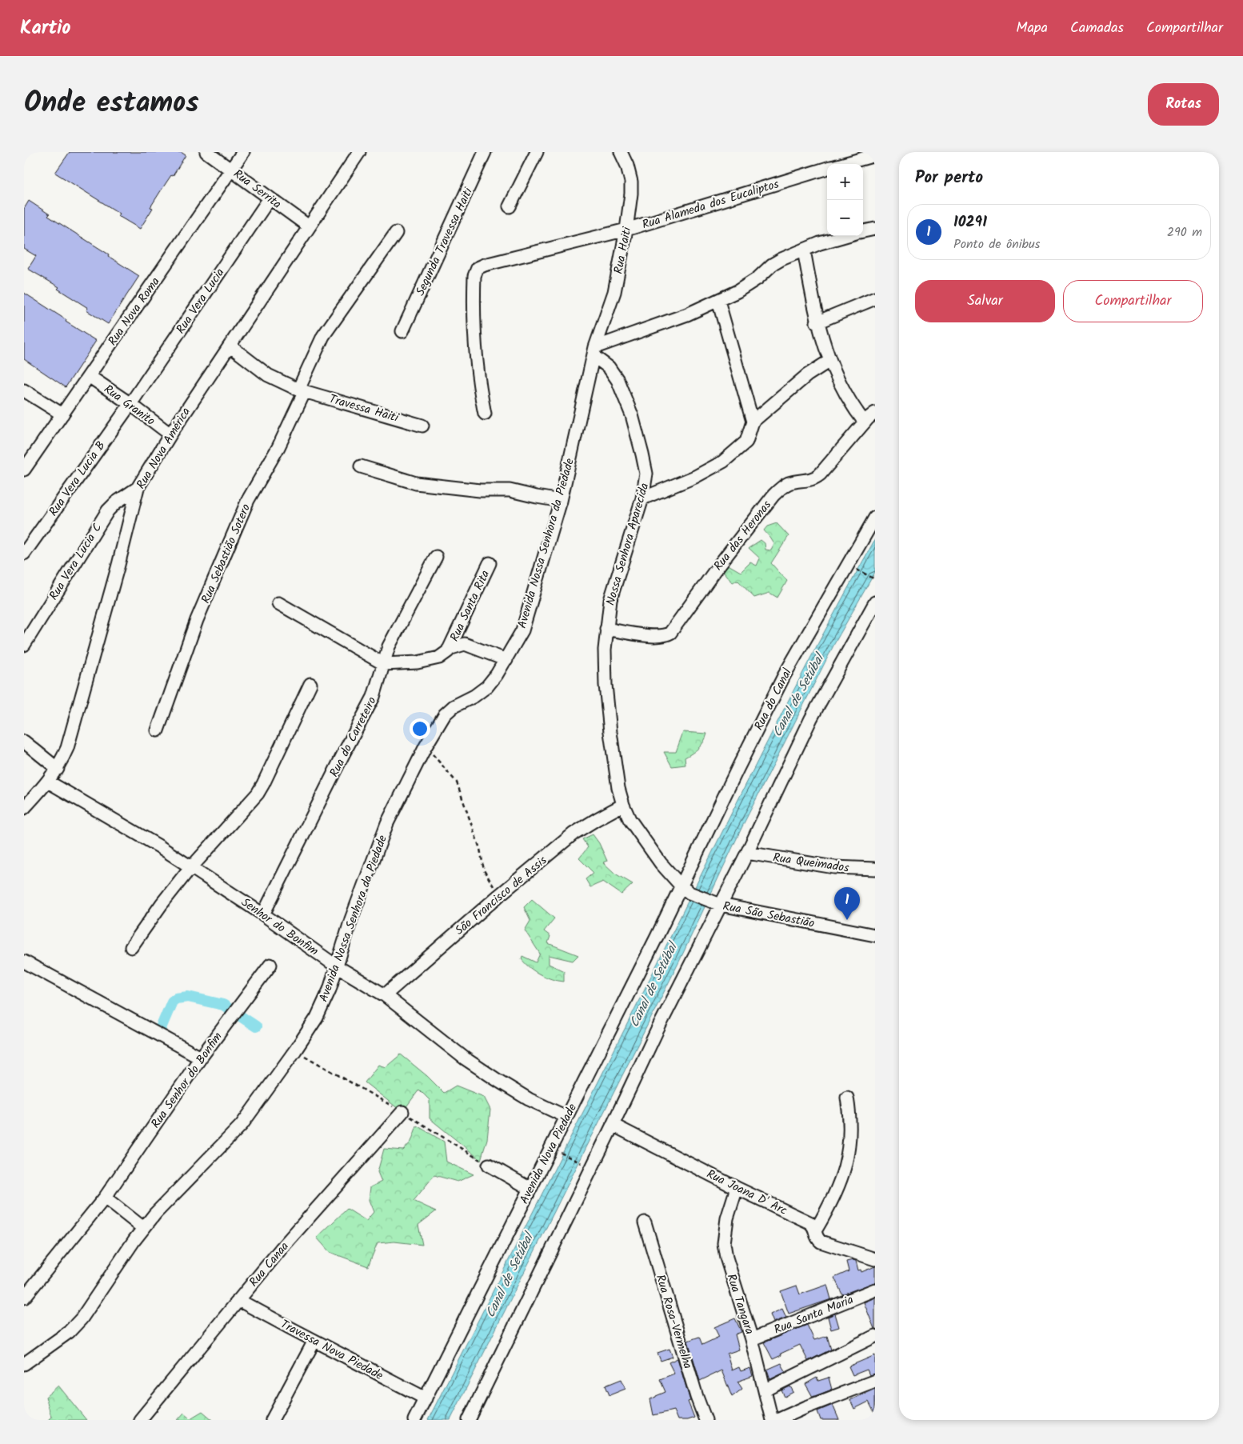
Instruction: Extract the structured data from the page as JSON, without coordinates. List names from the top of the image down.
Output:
{
  "streets": {
    "street": [
      "Rua Serrita",
      "Rua Alameda dos Eucaliptos",
      "Segunda Travessa Haiti",
      "Rua Haiti",
      "Rua Vera Lucia",
      "Rua Nova Roma",
      "Rua Granito",
      "Travessa Haiti",
      "Rua Nova América",
      "Rua Vera Lucia B",
      "Rua das Heronas",
      "Avenida Nossa Senhora da Piedade",
      "Nossa Senhora Aparecida",
      "Rua Sebastião Sotero",
      "Rua Vera Lucia C",
      "Rua Santa Rita",
      "Rua do Canal",
      "Rua do Carreteiro",
      "Rua Queimados",
      "São Francisco de Assis",
      "Rua São Sebastião",
      "Senhor do Bonfim",
      "Rua Senhor do Bonfim",
      "Avenida Nova Piedade",
      "Rua Joana D' Arc",
      "Rua Canaa",
      "Rua Tangara",
      "Rua Santa Maria",
      "Rua Rosa-Vermelha",
      "Travessa Nova Piedade"
    ]
  },
  "crossings": [
    ["Rua Serrita", "Rua Vera Lucia"],
    ["Rua Serrita", "Rua Nova Roma"],
    ["Rua Serrita", "Rua Nova América"],
    ["Rua Alameda dos Eucaliptos", "Rua Haiti"],
    ["Rua Haiti", "Avenida Nossa Senhora da Piedade"],
    ["Rua Haiti", "Nossa Senhora Aparecida"],
    ["Rua Vera Lucia", "Rua Granito"],
    ["Rua Vera Lucia", "Rua Vera Lucia B"],
    ["Rua Nova Roma", "Rua Granito"],
    ["Rua Granito", "Rua Nova América"],
    ["Rua Granito", "Rua Vera Lucia B"],
    ["Travessa Haiti", "Rua Sebastião Sotero"],
    ["Rua Nova América", "Rua Vera Lucia C"],
    ["Rua Nova América", "Senhor do Bonfim"],
    ["Rua das Heronas", "Nossa Senhora Aparecida"],
    ["Avenida Nossa Senhora da Piedade", "Nossa Senhora Aparecida"],
    ["Avenida Nossa Senhora da Piedade", "Senhor do Bonfim"],
    ["Nossa Senhora Aparecida", "Rua do Canal"],
    ["Nossa Senhora Aparecida", "São Francisco de Assis"],
    ["Nossa Senhora Aparecida", "Rua São Sebastião"],
    ["Nossa Senhora Aparecida", "Avenida Nova Piedade"],
    ["Rua do Canal", "Avenida Nova Piedade"],
    ["Rua do Carreteiro", "Senhor do Bonfim"],
    ["São Francisco de Assis", "Senhor do Bonfim"],
    ["Senhor do Bonfim", "Avenida Nova Piedade"],
    ["Avenida Nova Piedade", "Travessa Nova Piedade"],
    ["Rua Joana D' Arc", "Rua Tangara"],
    ["Rua Canaa", "Travessa Nova Piedade"],
    ["Rua Tangara", "Rua Santa Maria"]
  ],
  "water": ["Canal de Setúbal"],
  "page": {
    "header": "Kartio",
    "nav": ["Mapa", "Camadas", "Compartilhar"],
    "title": "Onde estamos",
    "buttons": [
      "Rotas",
      ["Salvar", "Compartilhar"]
    ],
    "heading": "Por perto",
    "map_buttons": ["+", "−"],
    "list": [
      {
        "mark": "1",
        "name": "10291",
        "note": "Ponto de ônibus",
        "value": "290 m"
      }
    ],
    "pins": "1"
  }
}
